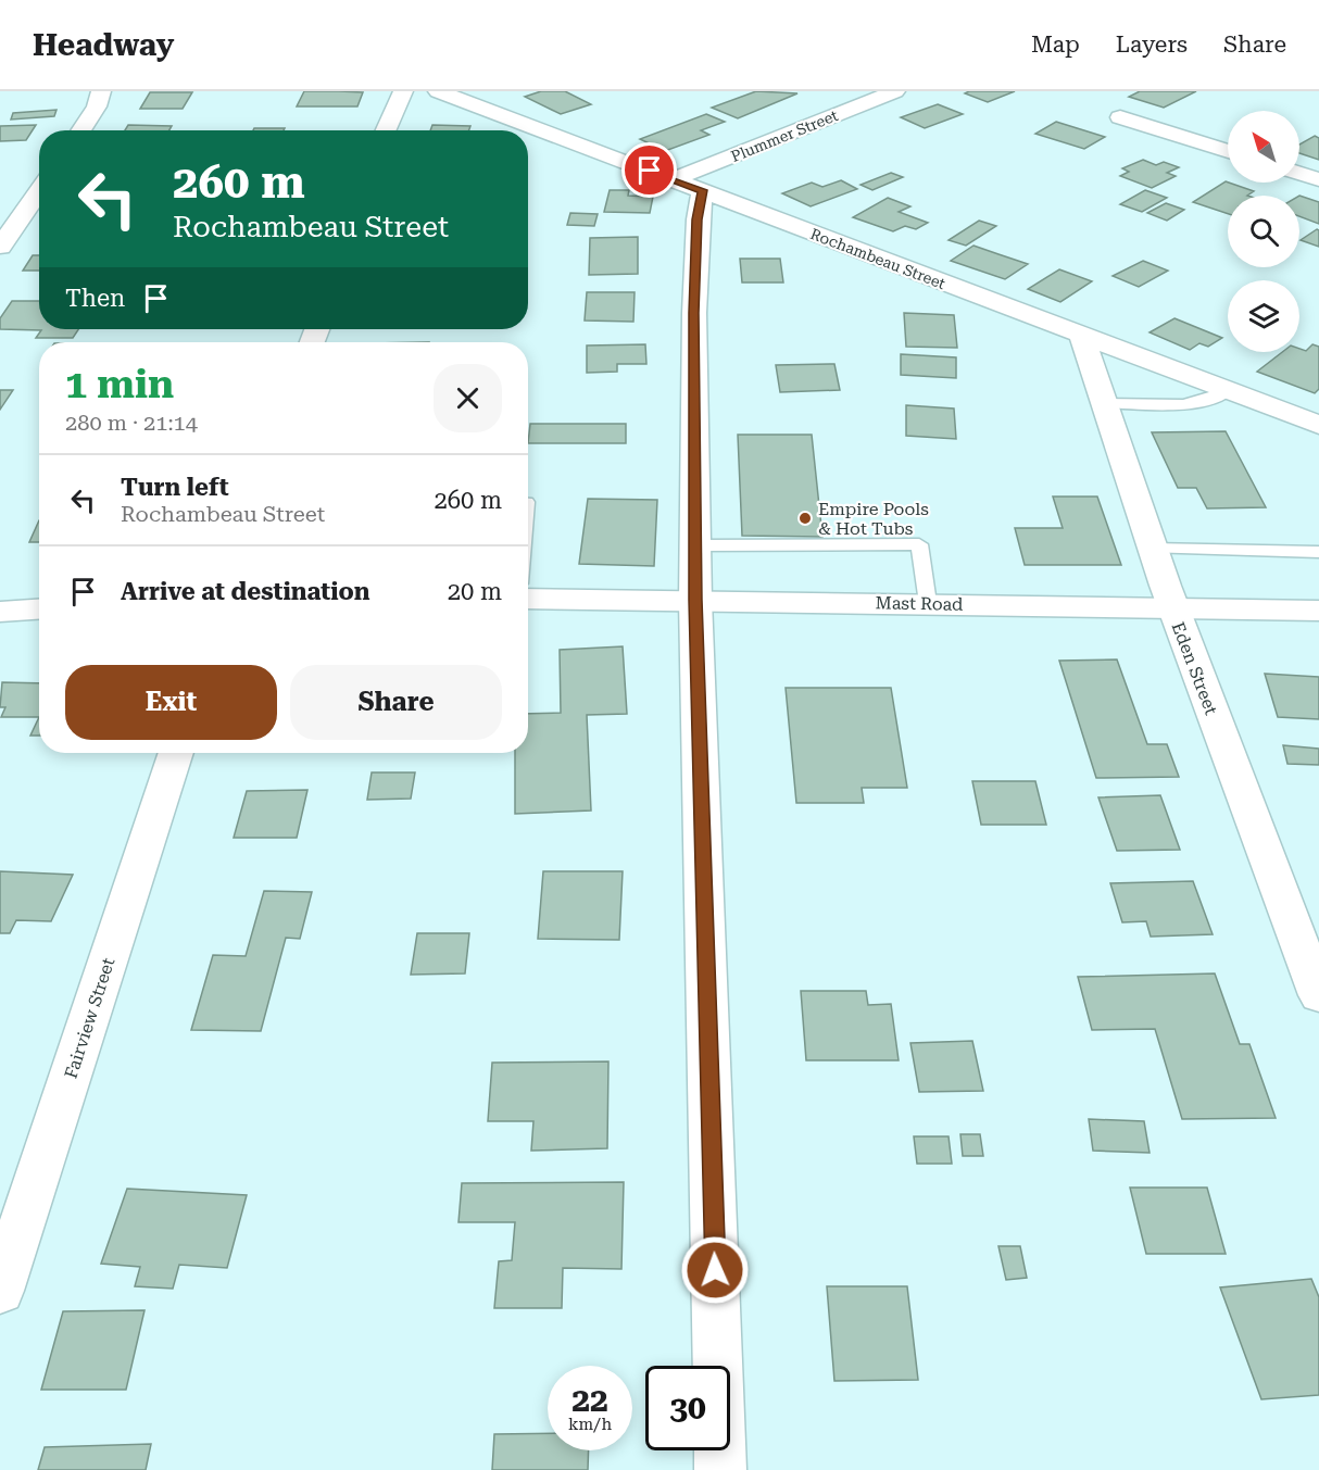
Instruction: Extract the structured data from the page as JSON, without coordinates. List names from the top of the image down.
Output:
{
  "streets": {
    "street": [
      "Plummer Street",
      "Rochambeau Street",
      "Mast Road",
      "Eden Street",
      "Fairview Street"
    ]
  },
  "crossings": [
    ["Plummer Street", "Rochambeau Street"],
    ["Rochambeau Street", "Eden Street"],
    ["Mast Road", "Eden Street"]
  ],
  "places": ["Empire Pools & Hot Tubs"],
  "north": "top left",
  "page": {
    "header": "Headway",
    "nav": ["Map", "Layers", "Share"],
    "turn": ["260 m", "Rochambeau Street"],
    "then": "Then",
    "heading": ["1 min", "280 m · 21:14"],
    "list": [
      {
        "name": "Turn left",
        "note": "Rochambeau Street",
        "value": "260 m"
      },
      {
        "name": "Arrive at destination",
        "value": "20 m"
      }
    ],
    "buttons": ["Exit", "Share"],
    "speed": "22 km/h",
    "limit": "30"
  }
}
